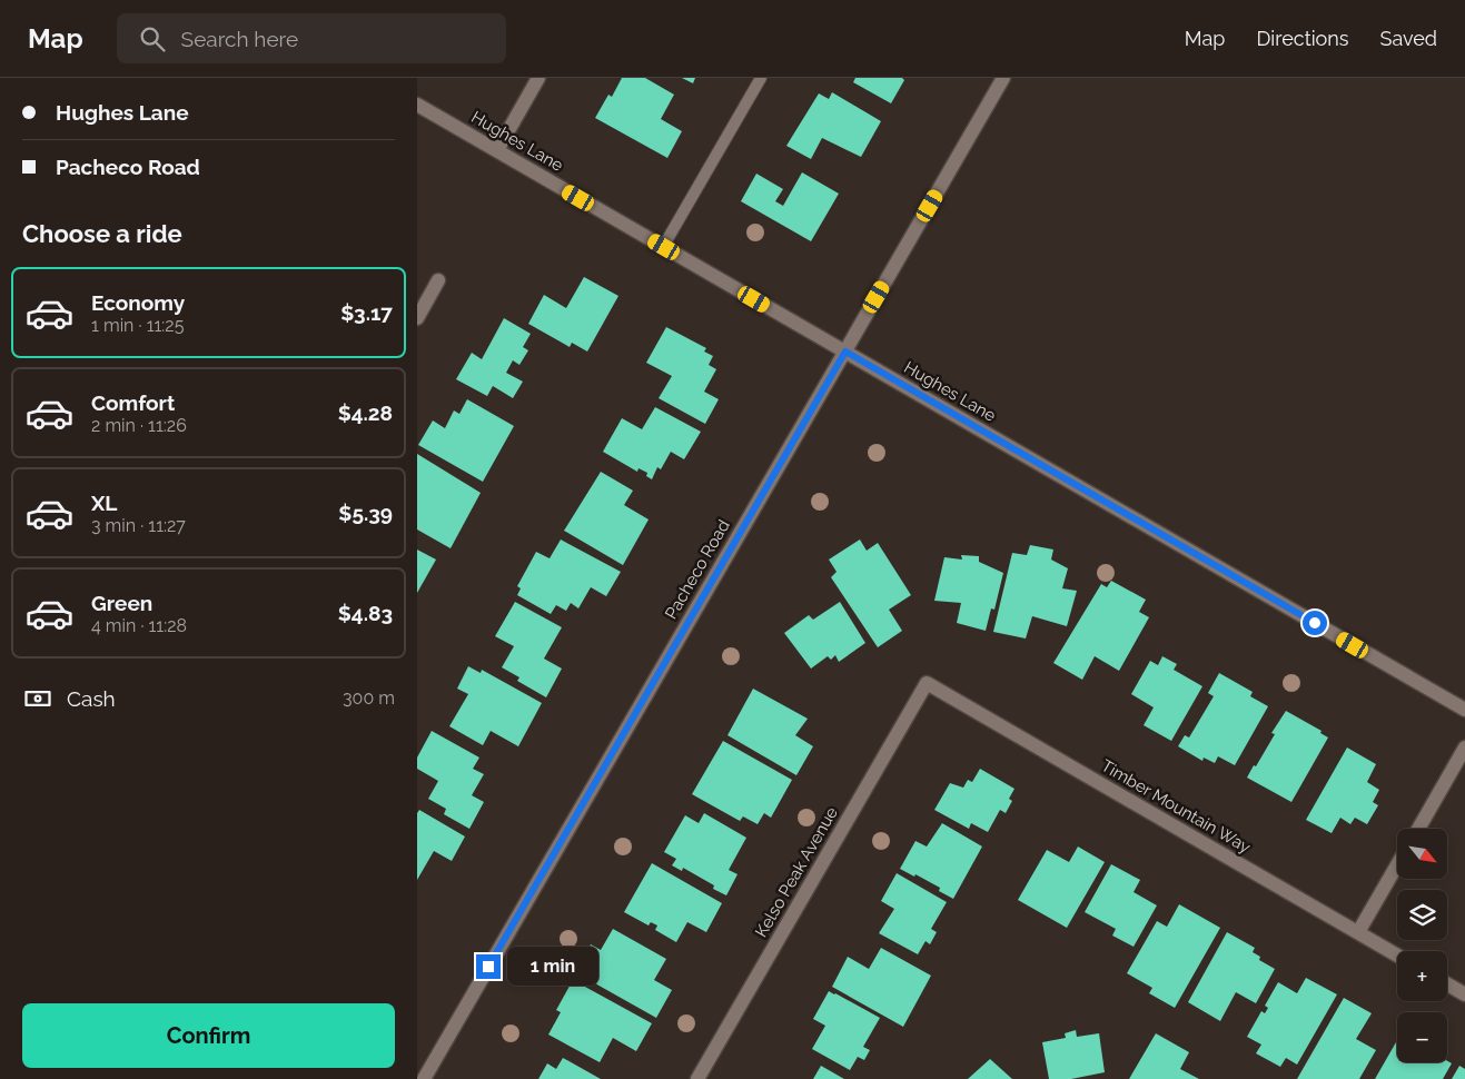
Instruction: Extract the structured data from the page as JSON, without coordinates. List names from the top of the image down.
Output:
{
  "streets": {
    "street": [
      "Hughes Lane",
      "Pacheco Road",
      "Timber Mountain Way",
      "Kelso Peak Avenue"
    ]
  },
  "crossings": [
    ["Hughes Lane", "Pacheco Road"],
    ["Timber Mountain Way", "Kelso Peak Avenue"]
  ],
  "north": "bottom right",
  "page": {
    "header": "Map",
    "search": "Search here",
    "nav": ["Map", "Directions", "Saved"],
    "banner": ["Hughes Lane", "Pacheco Road"],
    "heading": "Choose a ride",
    "list": [
      {
        "name": "Economy",
        "note": "1 min · 11:25",
        "value": "$3.17"
      },
      {
        "name": "Comfort",
        "note": "2 min · 11:26",
        "value": "$4.28"
      },
      {
        "name": "XL",
        "note": "3 min · 11:27",
        "value": "$5.39"
      },
      {
        "name": "Green",
        "note": "4 min · 11:28",
        "value": "$4.83"
      }
    ],
    "pay": ["Cash", "300 m"],
    "map_buttons": ["+", "−"],
    "bubble": "1 min",
    "buttons": "Confirm"
  }
}
